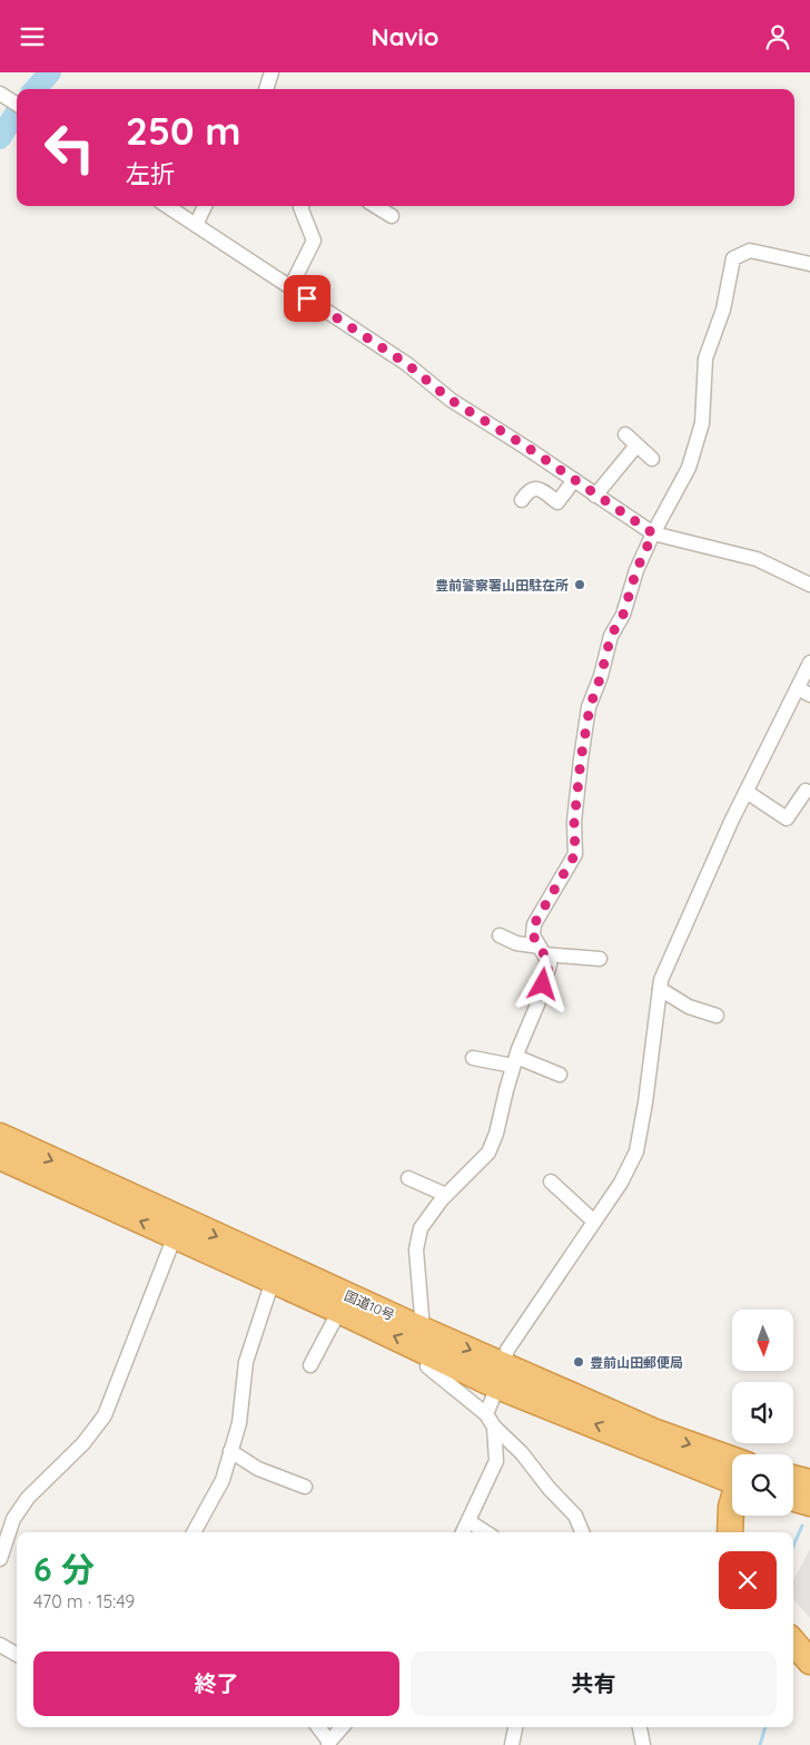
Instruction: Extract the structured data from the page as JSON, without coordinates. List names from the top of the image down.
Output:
{
  "streets": {
    "highway": ["国道10号"]
  },
  "places": ["豊前警察署山田駐在所", "豊前山田郵便局"],
  "north": "bottom",
  "page": {
    "header": "Navio",
    "turn": ["250 m", "左折"],
    "heading": ["6 分", "470 m · 15:49"],
    "buttons": ["終了", "共有"]
  }
}
